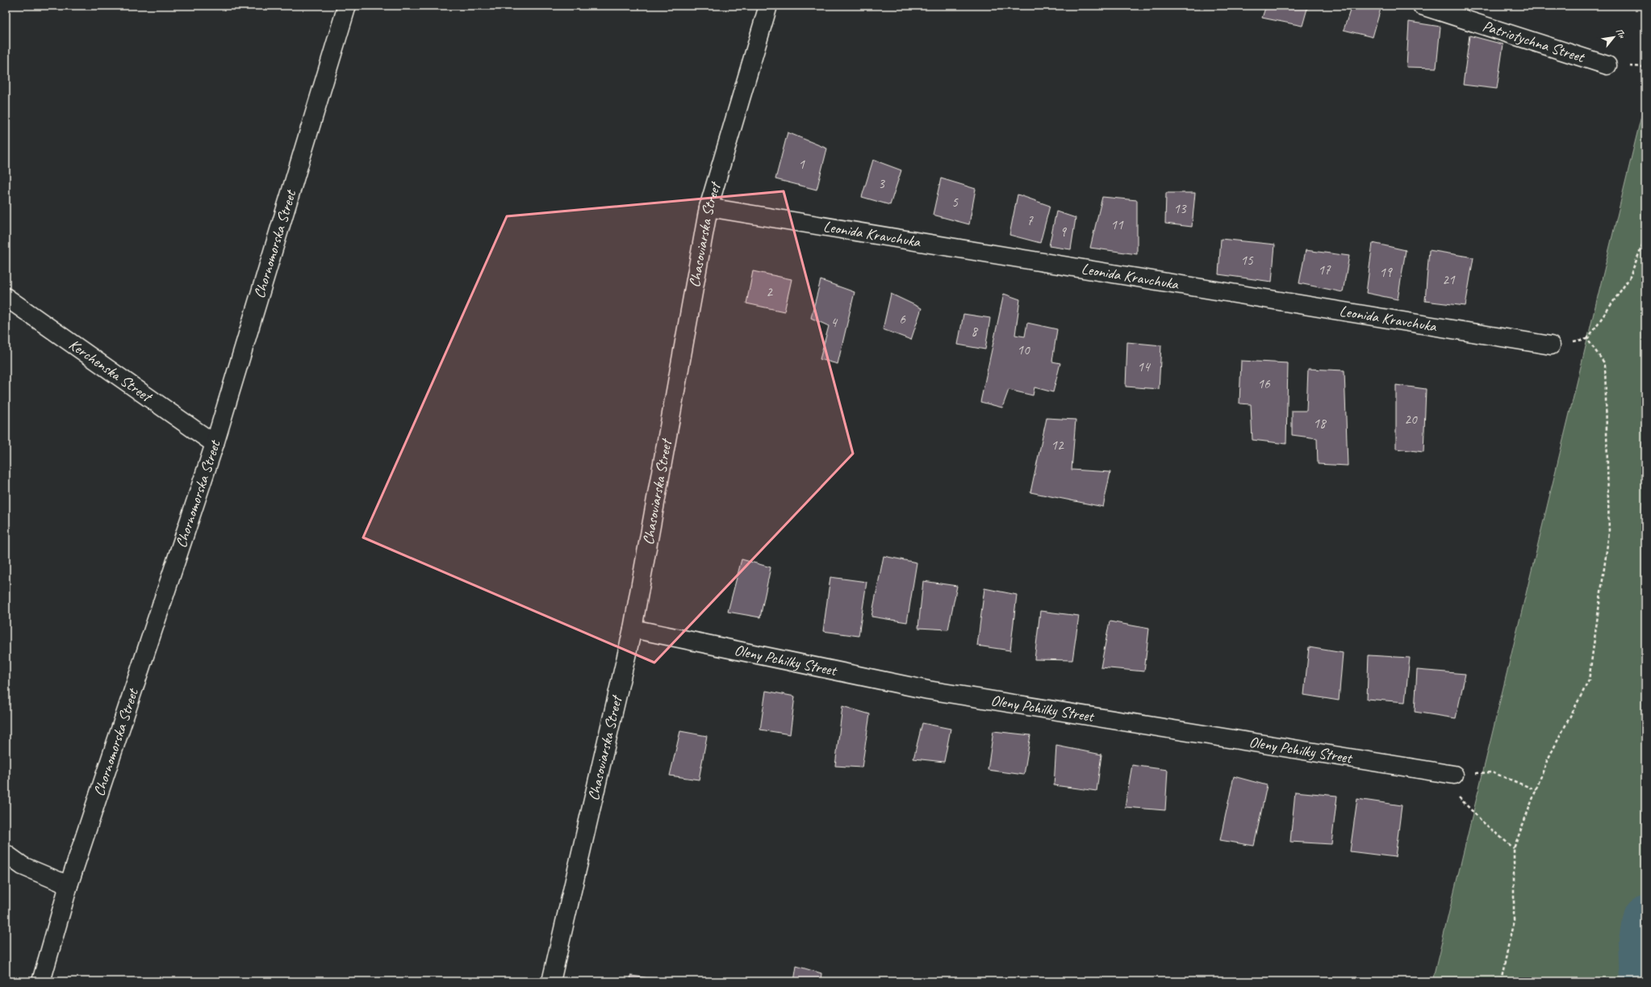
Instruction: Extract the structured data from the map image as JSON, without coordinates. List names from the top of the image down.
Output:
{
  "streets": {
    "street": [
      "Patriotychna Street",
      "Leonida Kravchuka",
      "Chasoviarska Street",
      "Chornomorska Street",
      "Kerchenska Street",
      "Oleny Pchilky Street"
    ]
  },
  "crossings": [
    ["Leonida Kravchuka", "Chasoviarska Street"],
    ["Chasoviarska Street", "Oleny Pchilky Street"],
    ["Chornomorska Street", "Kerchenska Street"]
  ],
  "house_numbers": [
    "1",
    "3",
    "5",
    "13",
    "7",
    "11",
    "9",
    "15",
    "17",
    "19",
    "21",
    "2",
    "6",
    "4",
    "8",
    "10",
    "14",
    "16",
    "20",
    "18",
    "12"
  ],
  "north": "top right"
}
